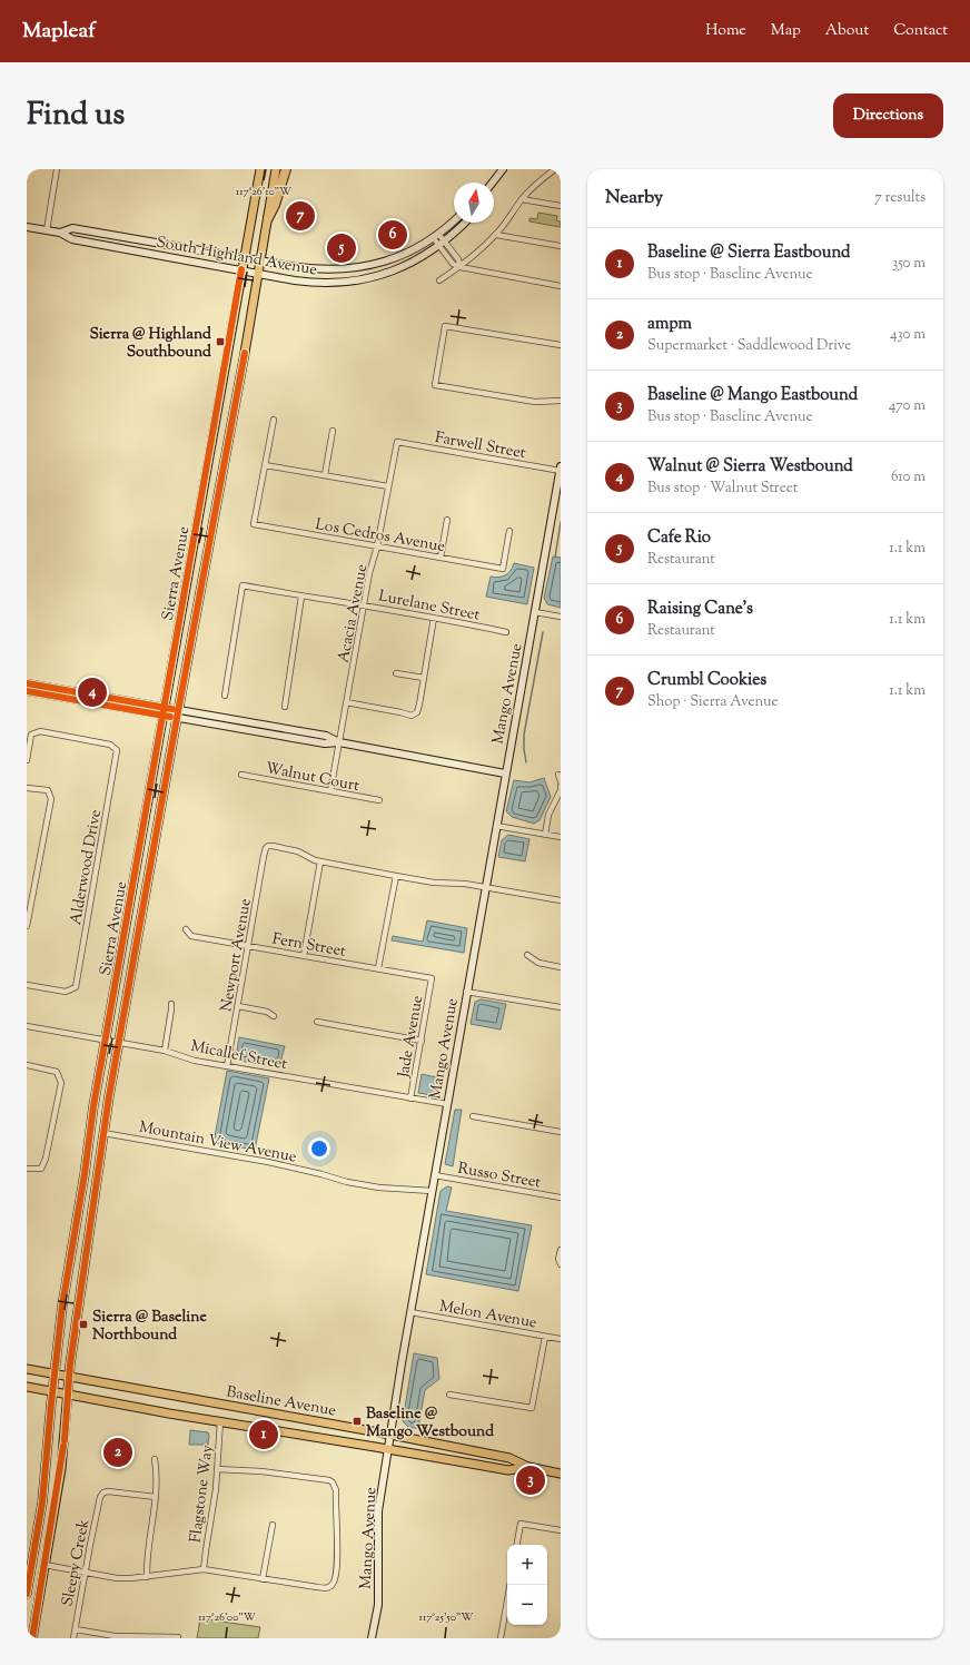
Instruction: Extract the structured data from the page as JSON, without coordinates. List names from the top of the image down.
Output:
{
  "streets": {
    "main road": ["Sierra Avenue", "Baseline Avenue"],
    "street": [
      "South Highland Avenue",
      "Farwell Street",
      "Los Cedros Avenue",
      "Lurelane Street",
      "Acacia Avenue",
      "Mango Avenue",
      "Walnut Court",
      "Alderwood Drive",
      "Fern Street",
      "Newport Avenue",
      "Jade Avenue",
      "Micallef Street",
      "Mountain View Avenue",
      "Russo Street",
      "Melon Avenue",
      "Flagstone Way",
      "Sleepy Creek"
    ]
  },
  "crossings": [
    ["South Highland Avenue", "Sierra Avenue"],
    ["Farwell Street", "Acacia Avenue"],
    ["Farwell Street", "Mango Avenue"],
    ["Los Cedros Avenue", "Acacia Avenue"],
    ["Sierra Avenue", "Micallef Street"],
    ["Sierra Avenue", "Mountain View Avenue"],
    ["Sierra Avenue", "Baseline Avenue"],
    ["Lurelane Street", "Acacia Avenue"],
    ["Acacia Avenue", "Walnut Court"],
    ["Mango Avenue", "Micallef Street"],
    ["Mango Avenue", "Mountain View Avenue"],
    ["Mango Avenue", "Russo Street"],
    ["Mango Avenue", "Melon Avenue"],
    ["Mango Avenue", "Baseline Avenue"],
    ["Fern Street", "Newport Avenue"],
    ["Fern Street", "Jade Avenue"],
    ["Newport Avenue", "Micallef Street"],
    ["Jade Avenue", "Micallef Street"],
    ["Baseline Avenue", "Flagstone Way"]
  ],
  "places": {
    "transit": ["Sierra @ Highland Southbound", "Sierra @ Baseline Northbound", "Baseline @ Mango Westbound"]
  },
  "north": "top",
  "page": {
    "header": "Mapleaf",
    "nav": [
      "Home",
      "Map",
      "About",
      "Contact"
    ],
    "title": "Find us",
    "buttons": "Directions",
    "heading": ["Nearby", "7 results"],
    "pins": [
      "7",
      "6",
      "5",
      "4",
      "1",
      "2",
      "3"
    ],
    "list": [
      {
        "mark": "1",
        "name": "Baseline @ Sierra Eastbound",
        "note": "Bus stop · Baseline Avenue",
        "value": "350 m"
      },
      {
        "mark": "2",
        "name": "ampm",
        "note": "Supermarket · Saddlewood Drive",
        "value": "430 m"
      },
      {
        "mark": "3",
        "name": "Baseline @ Mango Eastbound",
        "note": "Bus stop · Baseline Avenue",
        "value": "470 m"
      },
      {
        "mark": "4",
        "name": "Walnut @ Sierra Westbound",
        "note": "Bus stop · Walnut Street",
        "value": "610 m"
      },
      {
        "mark": "5",
        "name": "Cafe Rio",
        "note": "Restaurant",
        "value": "1.1 km"
      },
      {
        "mark": "6",
        "name": "Raising Cane's",
        "note": "Restaurant",
        "value": "1.1 km"
      },
      {
        "mark": "7",
        "name": "Crumbl Cookies",
        "note": "Shop · Sierra Avenue",
        "value": "1.1 km"
      }
    ],
    "map_buttons": ["+", "−"]
  },
  "coordinates": ["117°26'10\"W", "117°26'00\"W", "117°25'50\"W"]
}
